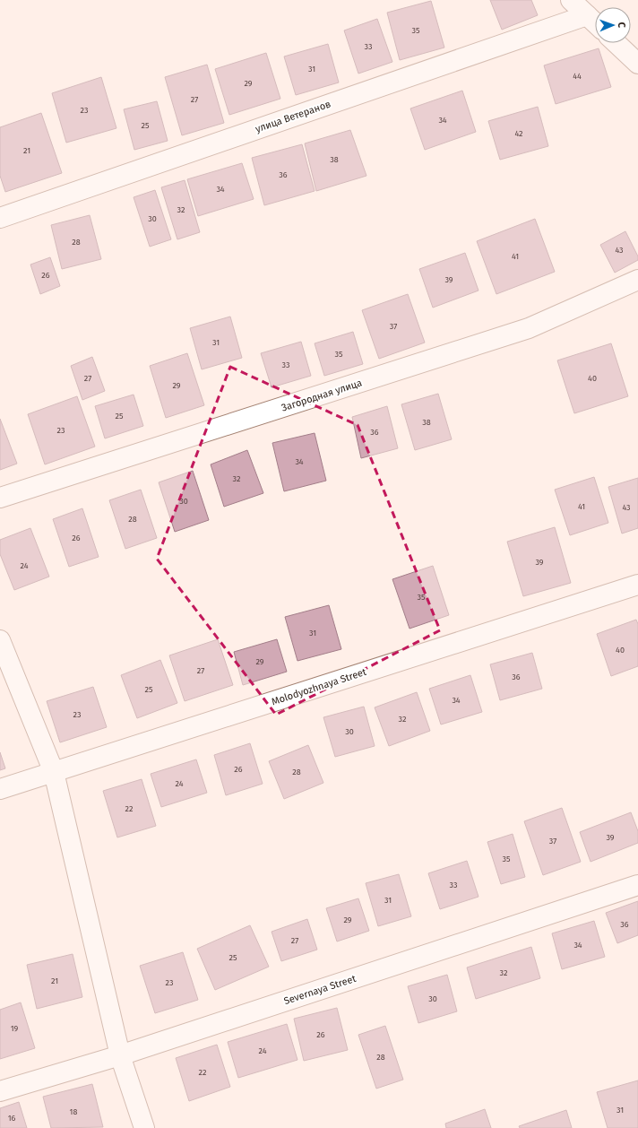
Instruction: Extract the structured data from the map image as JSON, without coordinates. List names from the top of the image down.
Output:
{
  "streets": {
    "street": [
      "улица Ветеранов",
      "Загородная улица",
      "Molodyozhnaya Street",
      "Severnaya Street"
    ]
  },
  "house_numbers": [
    "35",
    "33",
    "31",
    "44",
    "29",
    "27",
    "23",
    "34",
    "25",
    "42",
    "21",
    "38",
    "36",
    "34",
    "32",
    "30",
    "28",
    "43",
    "41",
    "26",
    "39",
    "37",
    "31",
    "35",
    "33",
    "27",
    "40",
    "29",
    "25",
    "38",
    "23",
    "36",
    "34",
    "32",
    "30",
    "41",
    "43",
    "28",
    "26",
    "39",
    "24",
    "35",
    "31",
    "40",
    "29",
    "27",
    "36",
    "25",
    "34",
    "23",
    "32",
    "30",
    "26",
    "28",
    "24",
    "22",
    "39",
    "37",
    "35",
    "33",
    "31",
    "29",
    "36",
    "27",
    "34",
    "25",
    "32",
    "21",
    "23",
    "30",
    "19",
    "26",
    "24",
    "28",
    "22",
    "31",
    "18",
    "16"
  ],
  "north": "right"
}
